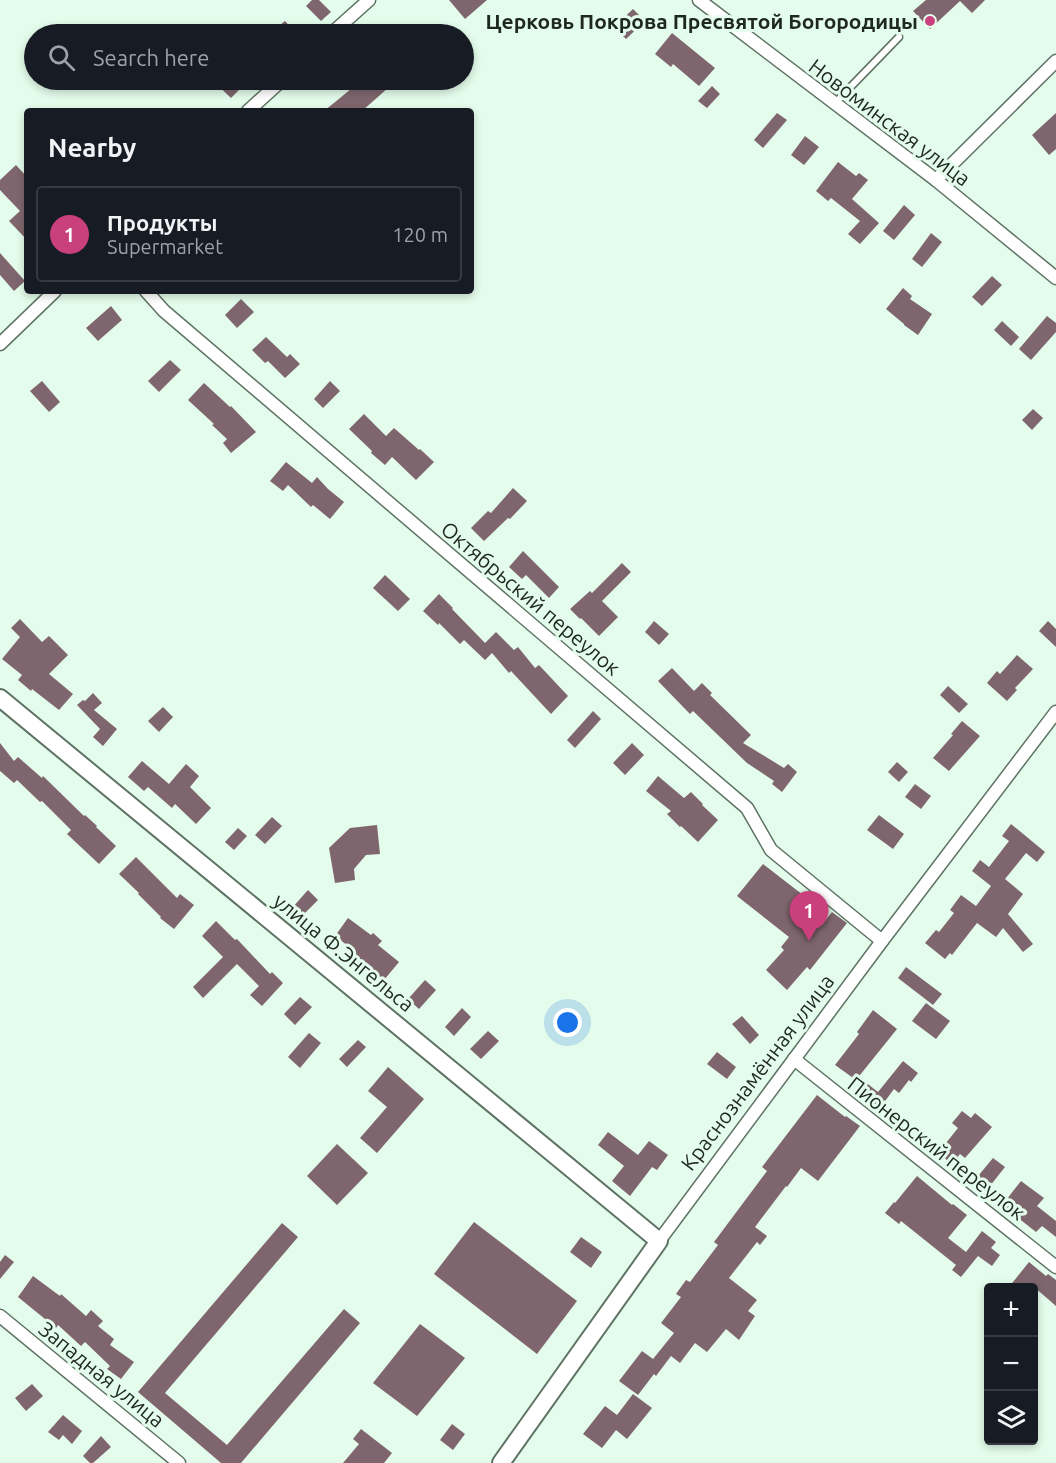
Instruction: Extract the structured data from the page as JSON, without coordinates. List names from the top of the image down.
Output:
{
  "streets": {
    "main road": ["улица Ф.Энгельса", "Краснознамённая улица"],
    "street": [
      "Новоминская улица",
      "Октябрьский переулок",
      "Пионерский переулок",
      "Западная улица"
    ]
  },
  "crossings": [
    ["Октябрьский переулок", "Краснознамённая улица"],
    ["улица Ф.Энгельса", "Краснознамённая улица"],
    ["Краснознамённая улица", "Пионерский переулок"]
  ],
  "places": ["Церковь Покрова Пресвятой Богородицы"],
  "page": {
    "search": "Search here",
    "heading": "Nearby",
    "list": [
      {
        "mark": "1",
        "name": "Продукты",
        "note": "Supermarket",
        "value": "120 m"
      }
    ],
    "pins": "1",
    "map_buttons": ["+", "−"]
  }
}
